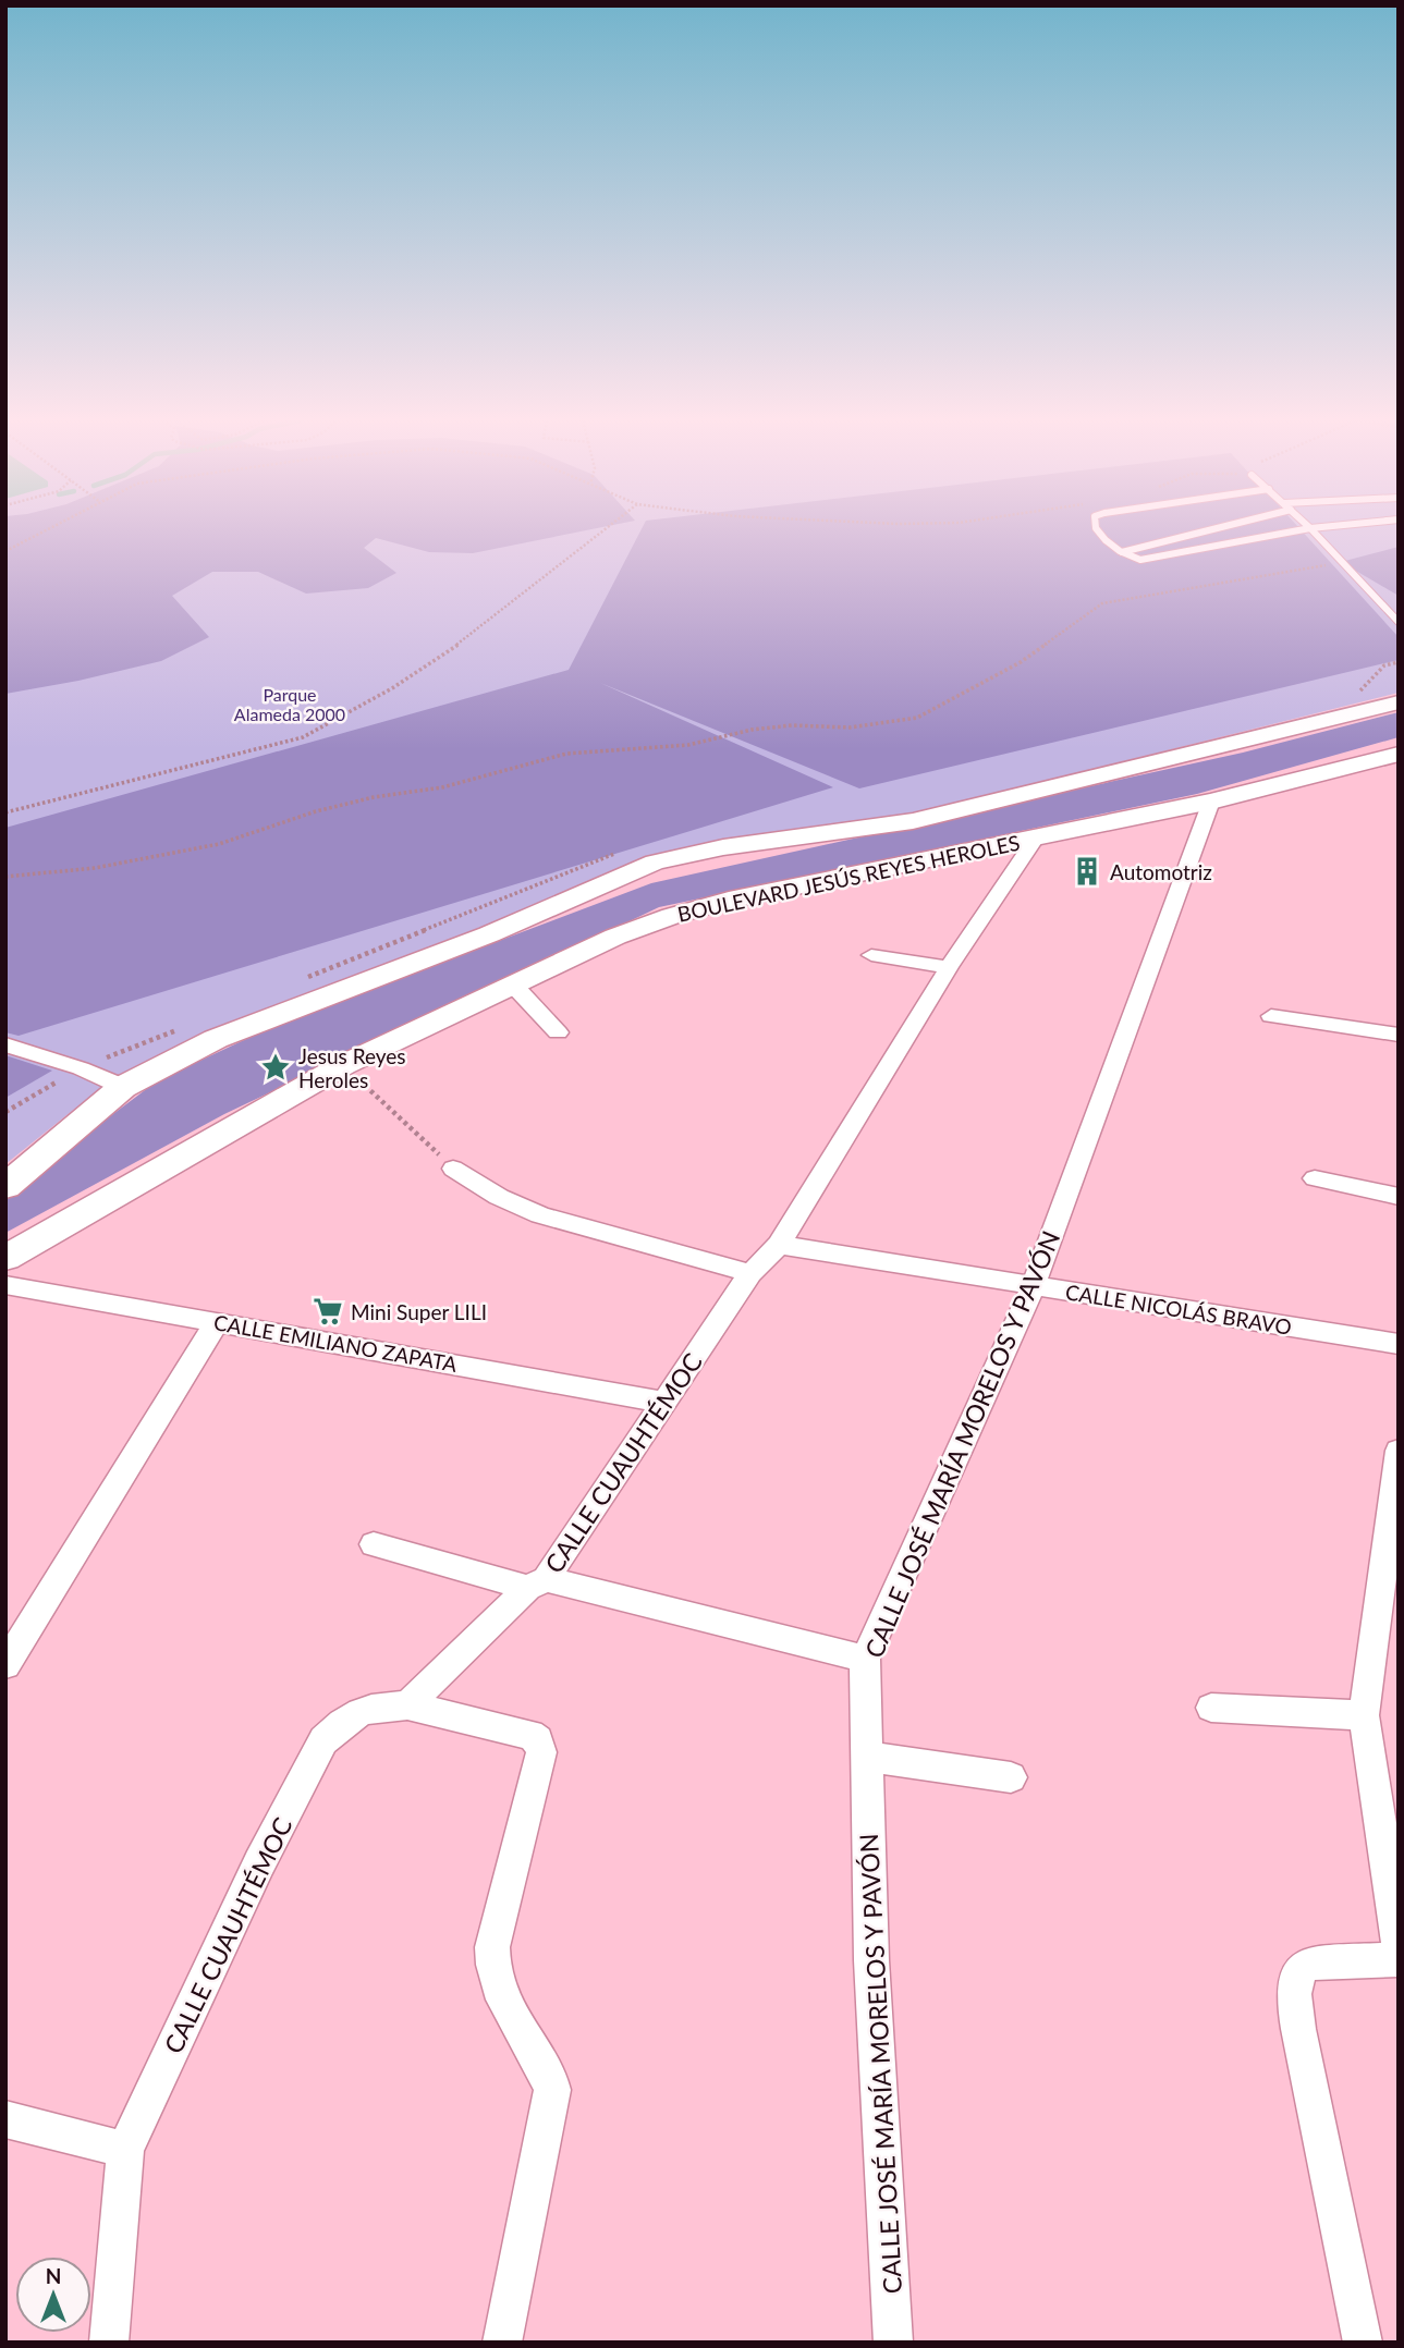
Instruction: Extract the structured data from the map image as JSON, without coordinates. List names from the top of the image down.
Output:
{
  "streets": {
    "main road": ["BOULEVARD JESÚS REYES HEROLES"],
    "street": [
      "CALLE NICOLÁS BRAVO",
      "CALLE EMILIANO ZAPATA",
      "CALLE JOSÉ MARÍA MORELOS Y PAVÓN",
      "CALLE CUAUHTÉMOC"
    ]
  },
  "crossings": [
    ["BOULEVARD JESÚS REYES HEROLES", "CALLE JOSÉ MARÍA MORELOS Y PAVÓN"],
    ["BOULEVARD JESÚS REYES HEROLES", "CALLE CUAUHTÉMOC"],
    ["CALLE NICOLÁS BRAVO", "CALLE JOSÉ MARÍA MORELOS Y PAVÓN"],
    ["CALLE NICOLÁS BRAVO", "CALLE CUAUHTÉMOC"],
    ["CALLE EMILIANO ZAPATA", "CALLE CUAUHTÉMOC"]
  ],
  "parks": ["Parque Alameda 2000"],
  "places": {
    "building": ["Automotriz"],
    "place": ["Jesus Reyes Heroles"],
    "supermarket": ["Mini Super LILI"]
  },
  "north": "top"
}
